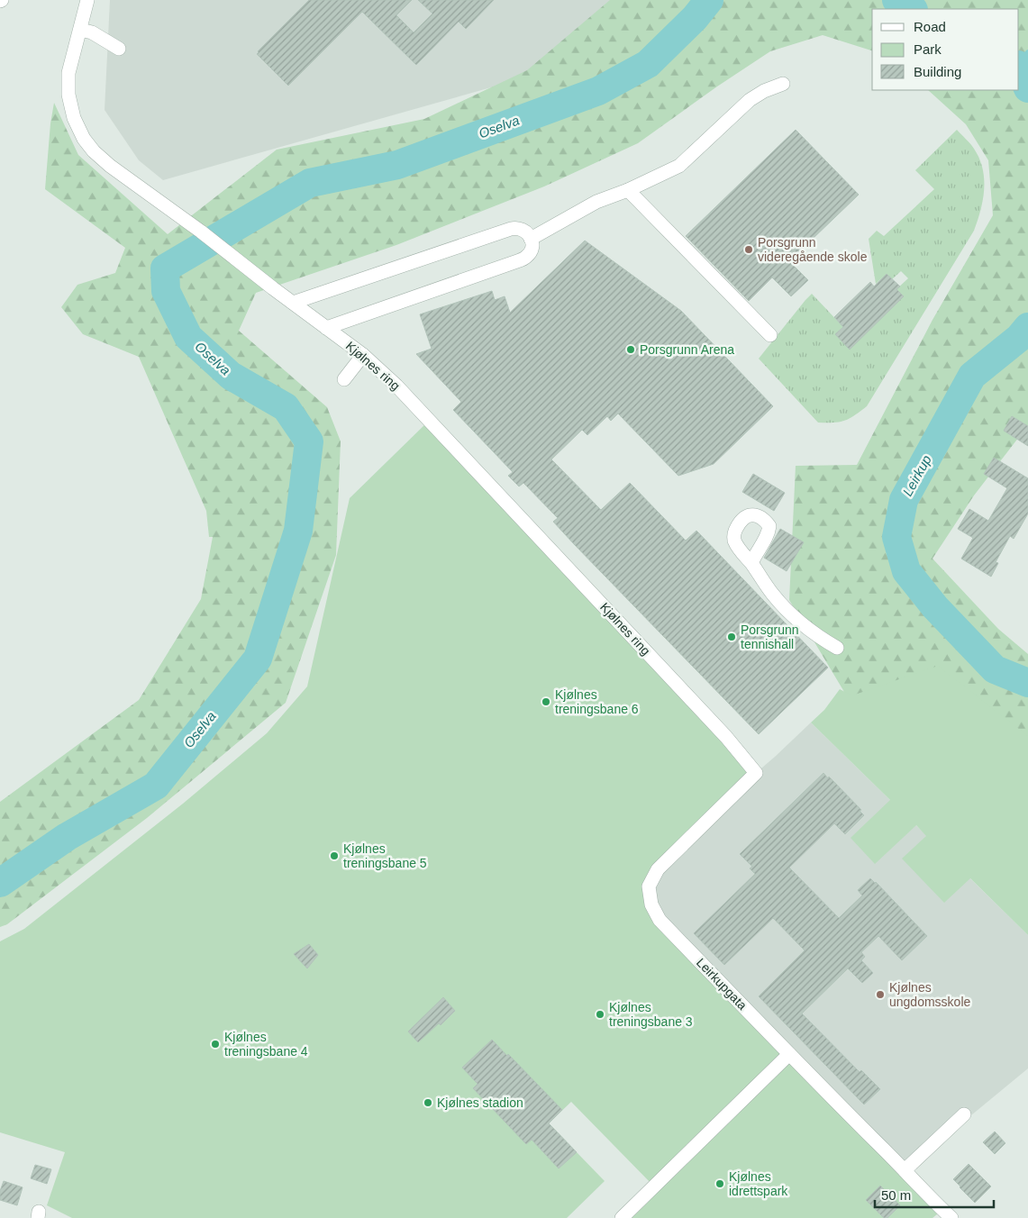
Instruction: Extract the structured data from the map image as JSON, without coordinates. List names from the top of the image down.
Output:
{
  "streets": {
    "street": ["Kjølnes ring", "Leirkupgata"]
  },
  "crossings": [
    ["Kjølnes ring", "Leirkupgata"]
  ],
  "water": ["Oselva", "Leirkup"],
  "places": [
    "Porsgrunn videregående skole",
    "Porsgrunn Arena",
    "Porsgrunn tennishall",
    "Kjølnes treningsbane 6",
    "Kjølnes treningsbane 5",
    "Kjølnes ungdomsskole",
    "Kjølnes treningsbane 3",
    "Kjølnes treningsbane 4",
    "Kjølnes stadion",
    "Kjølnes idrettspark"
  ],
  "legend": ["Road", "Park", "Building"],
  "scale_bar": "50 m"
}
